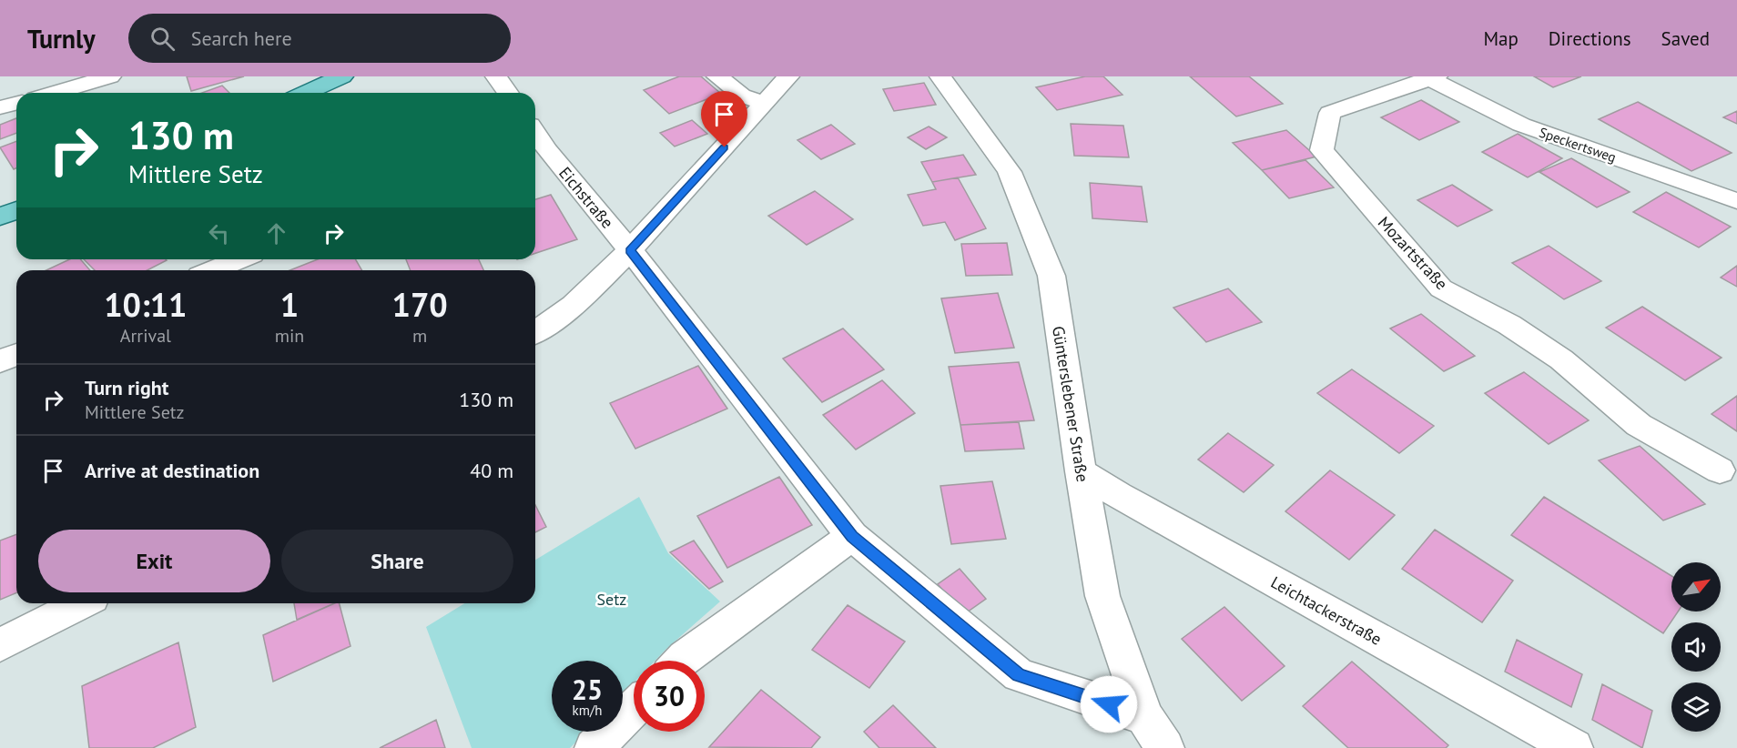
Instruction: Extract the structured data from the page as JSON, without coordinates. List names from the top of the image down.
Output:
{
  "streets": {
    "street": [
      "Speckertsweg",
      "Eichstraße",
      "Mozartstraße",
      "Günterslebener Straße",
      "Leichtackerstraße"
    ]
  },
  "crossings": [
    ["Speckertsweg", "Mozartstraße"],
    ["Eichstraße", "Günterslebener Straße"],
    ["Günterslebener Straße", "Leichtackerstraße"]
  ],
  "parks": ["Setz"],
  "north": "top right",
  "page": {
    "header": "Turnly",
    "search": "Search here",
    "nav": ["Map", "Directions", "Saved"],
    "turn": ["130 m", "Mittlere Setz"],
    "eta": [
      "10:11",
      "Arrival",
      "1",
      "min",
      "170",
      "m"
    ],
    "list": [
      {
        "name": "Turn right",
        "note": "Mittlere Setz",
        "value": "130 m"
      },
      {
        "name": "Arrive at destination",
        "value": "40 m"
      }
    ],
    "buttons": ["Exit", "Share"],
    "speed": "25 km/h",
    "limit": "30"
  }
}
